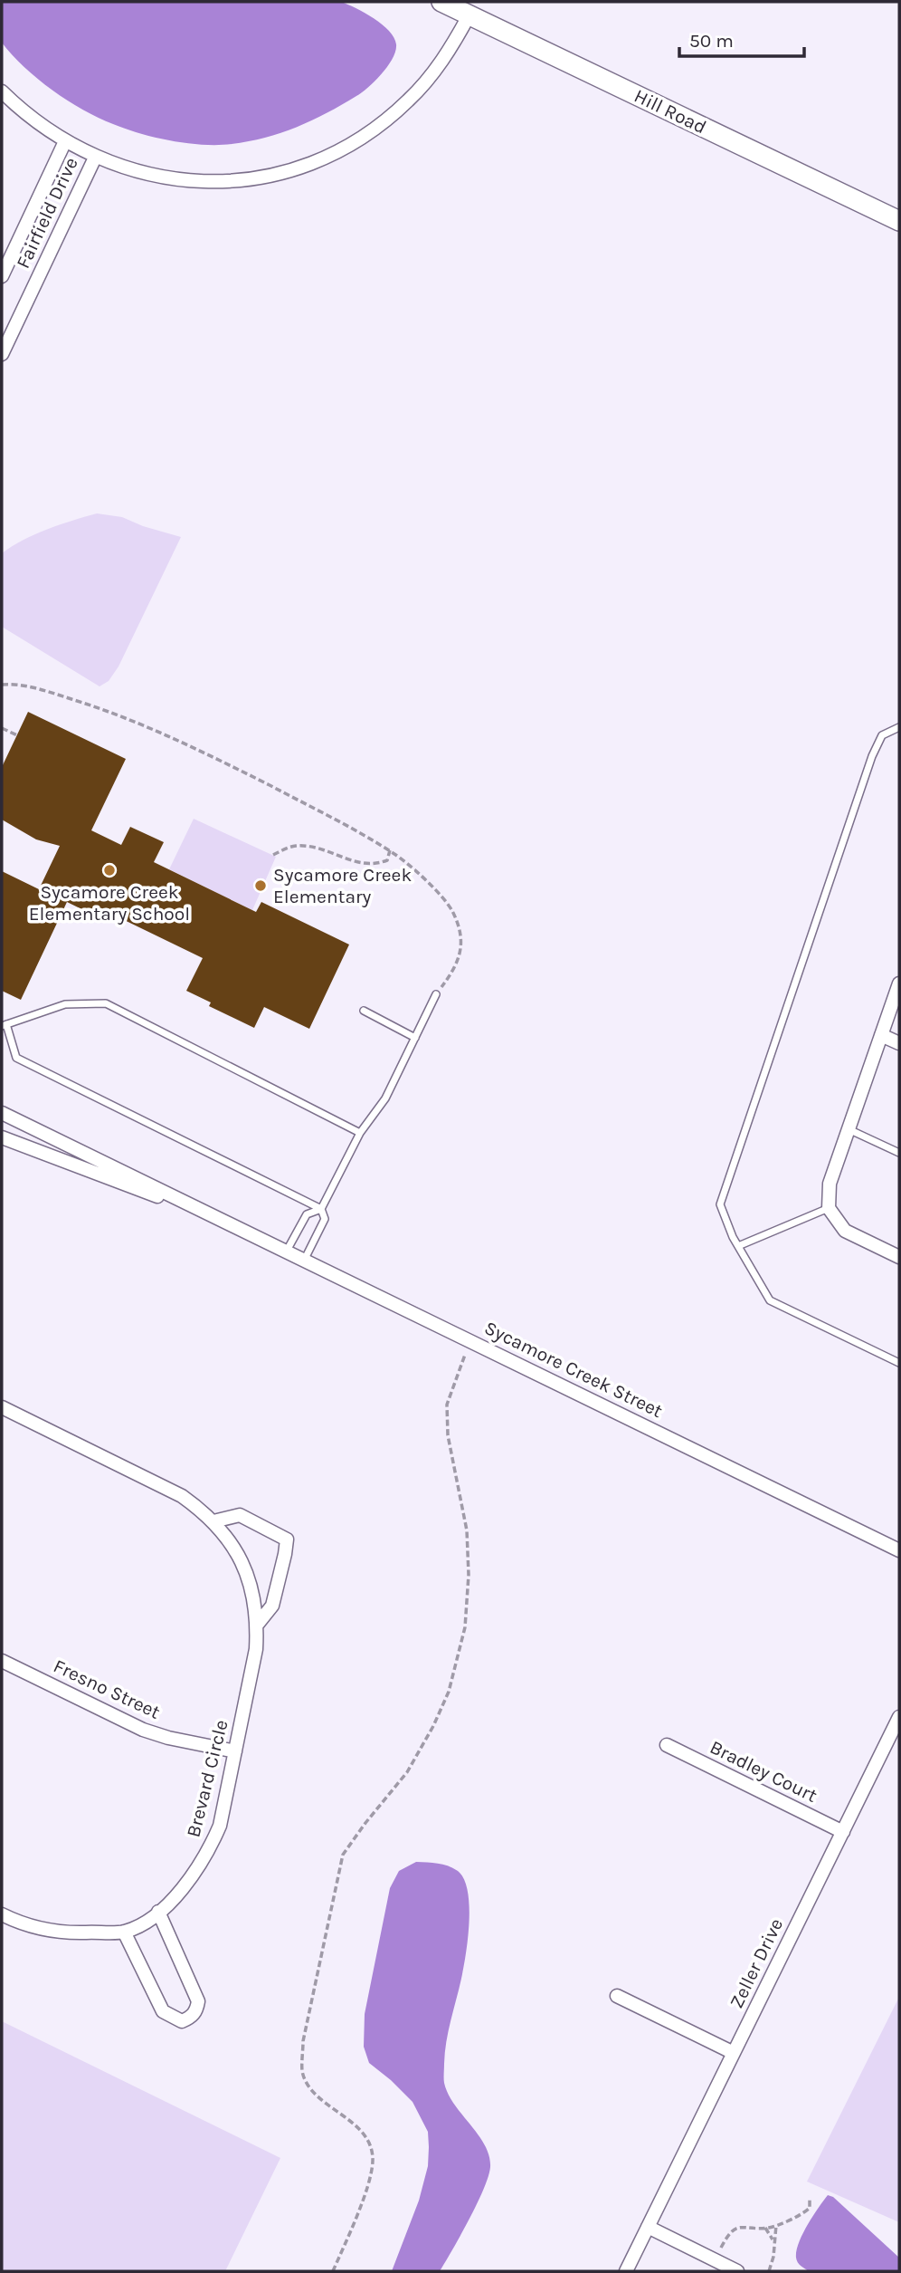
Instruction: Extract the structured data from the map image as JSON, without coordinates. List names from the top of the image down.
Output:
{
  "streets": {
    "main road": ["Hill Road"],
    "street": [
      "Fairfield Drive",
      "Sycamore Creek Street",
      "Fresno Street",
      "Bradley Court",
      "Brevard Circle",
      "Zeller Drive"
    ]
  },
  "crossings": [
    ["Hill Road", "Fairfield Drive"],
    ["Fresno Street", "Brevard Circle"],
    ["Bradley Court", "Zeller Drive"]
  ],
  "places": ["Sycamore Creek Elementary School", "Sycamore Creek Elementary"],
  "scale_bar": "50 m"
}
